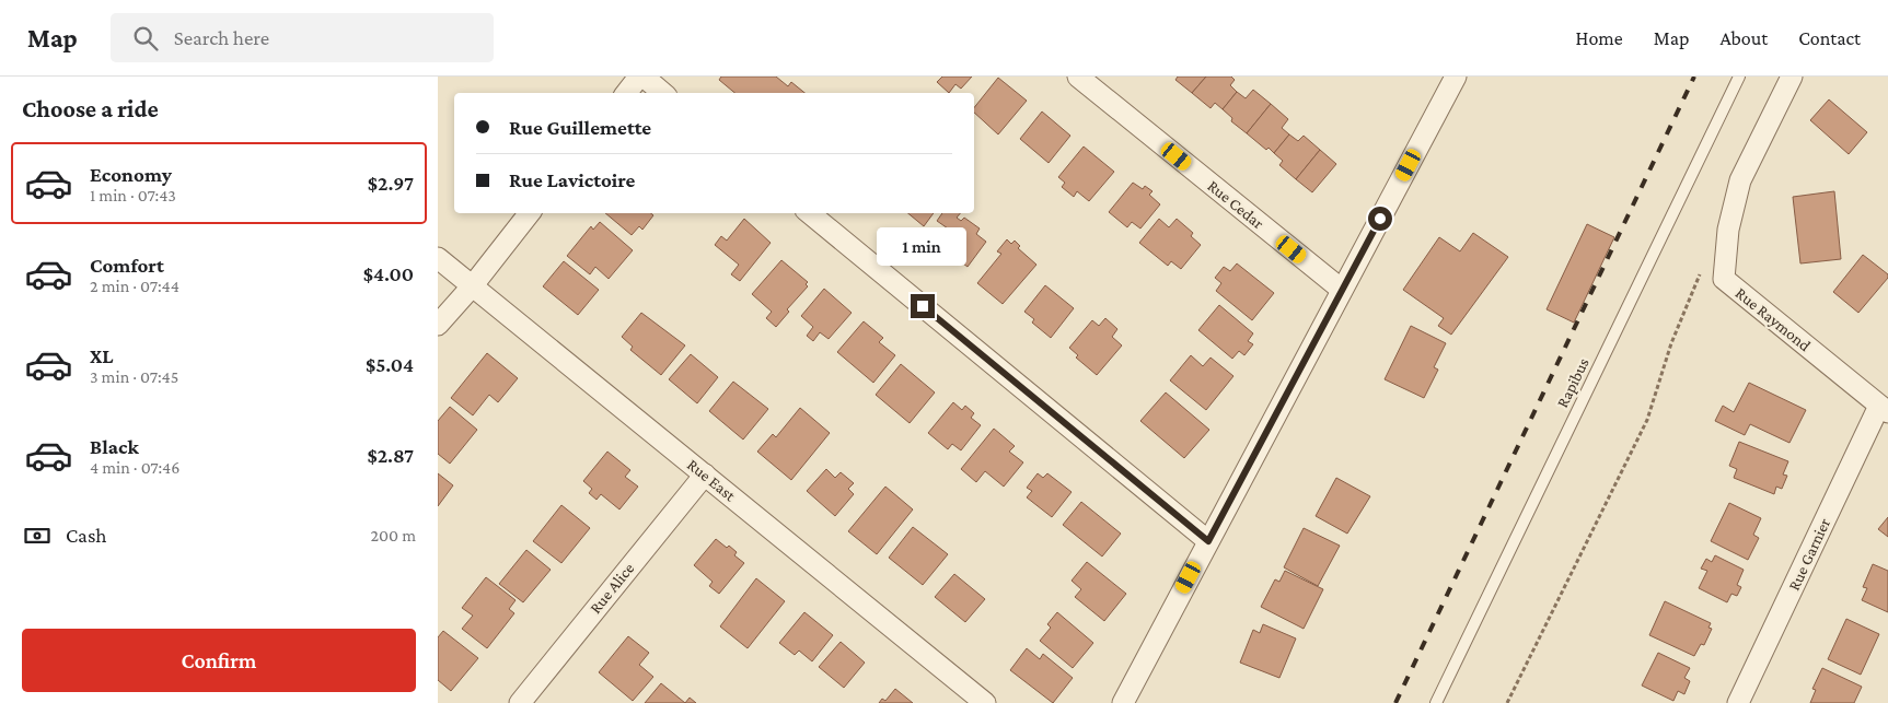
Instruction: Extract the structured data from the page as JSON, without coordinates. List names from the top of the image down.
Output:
{
  "streets": {
    "street": [
      "Rue Cedar",
      "Rue Raymond",
      "Rue East",
      "Rue Garnier",
      "Rue Alice"
    ],
    "lane": ["Rapibus"]
  },
  "crossings": [
    ["Rue Raymond", "Rue Garnier"],
    ["Rue East", "Rue Alice"]
  ],
  "page": {
    "header": "Map",
    "search": "Search here",
    "nav": [
      "Home",
      "Map",
      "About",
      "Contact"
    ],
    "heading": "Choose a ride",
    "banner": ["Rue Guillemette", "Rue Lavictoire"],
    "list": [
      {
        "name": "Economy",
        "note": "1 min · 07:43",
        "value": "$2.97"
      },
      {
        "name": "Comfort",
        "note": "2 min · 07:44",
        "value": "$4.00"
      },
      {
        "name": "XL",
        "note": "3 min · 07:45",
        "value": "$5.04"
      },
      {
        "name": "Black",
        "note": "4 min · 07:46",
        "value": "$2.87"
      }
    ],
    "bubble": "1 min",
    "pay": ["Cash", "200 m"],
    "buttons": "Confirm"
  }
}
